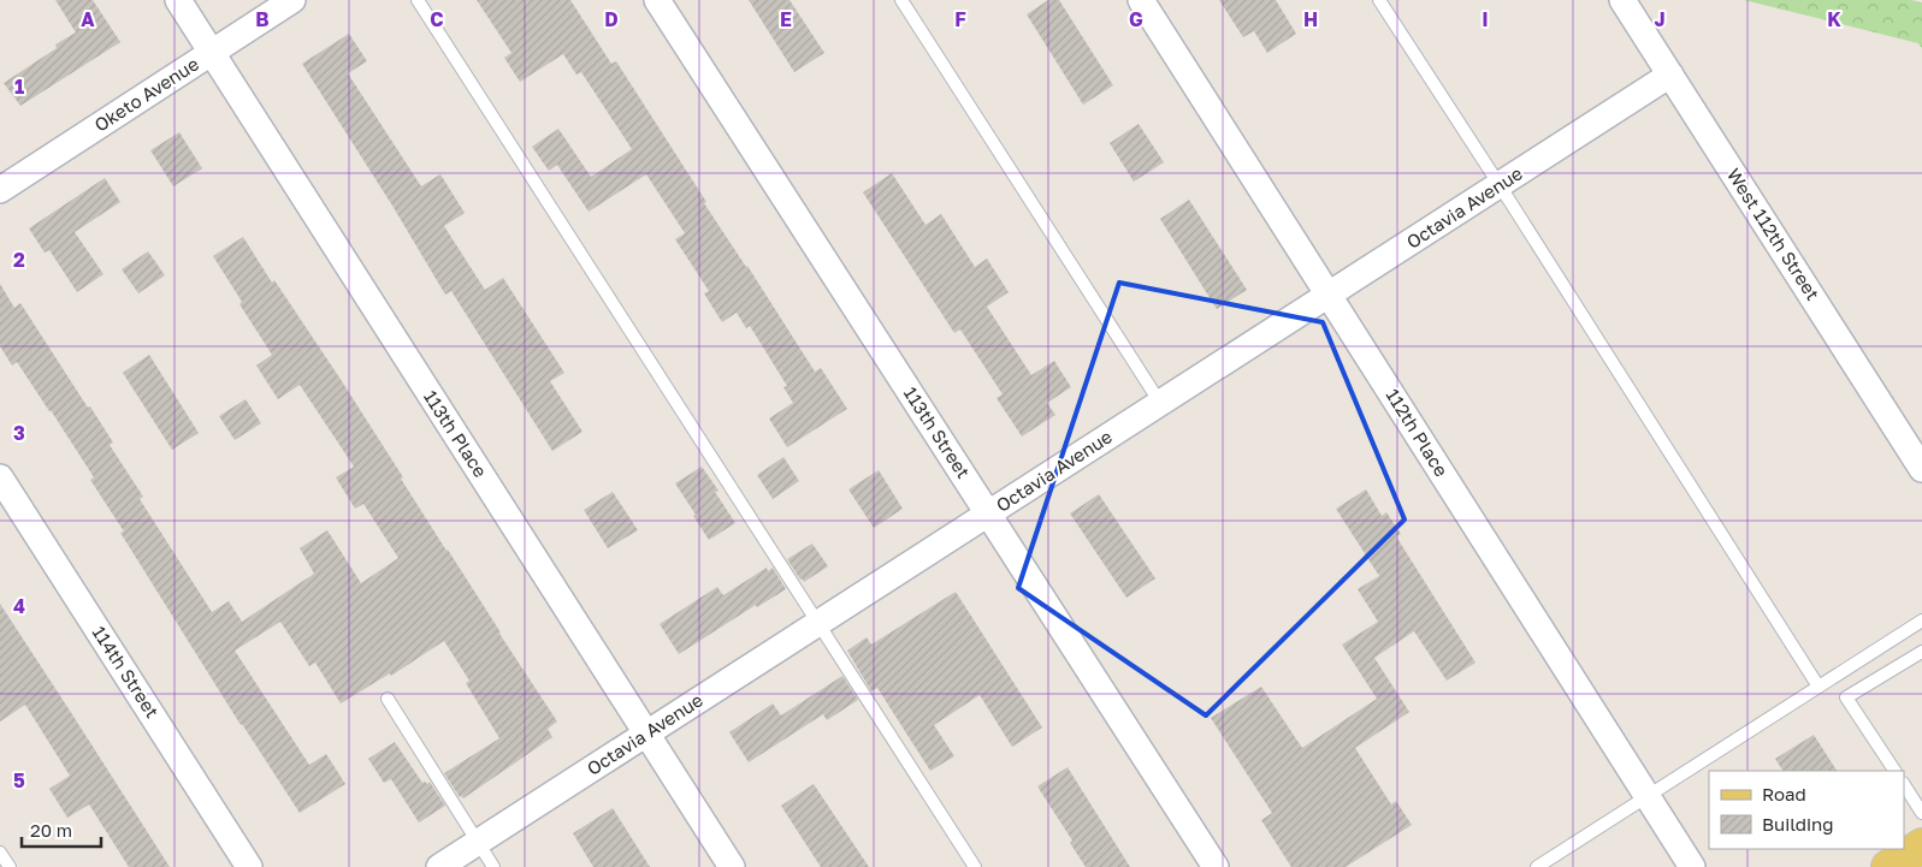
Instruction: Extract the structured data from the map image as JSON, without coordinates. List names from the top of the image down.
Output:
{
  "streets": {
    "street": [
      "Oketo Avenue",
      "Octavia Avenue",
      "West 112th Street",
      "113th Street",
      "112th Place",
      "113th Place",
      "114th Street"
    ]
  },
  "crossings": [
    ["Oketo Avenue", "113th Place"],
    ["Octavia Avenue", "West 112th Street"],
    ["Octavia Avenue", "113th Street"],
    ["Octavia Avenue", "112th Place"],
    ["Octavia Avenue", "113th Place"]
  ],
  "legend": ["Road", "Building"],
  "scale_bar": "20 m",
  "grid": {
    "columns": [
      "A",
      "B",
      "C",
      "D",
      "E",
      "F",
      "G",
      "H",
      "I",
      "J",
      "K"
    ],
    "rows": [
      "1",
      "2",
      "3",
      "4",
      "5"
    ]
  }
}
